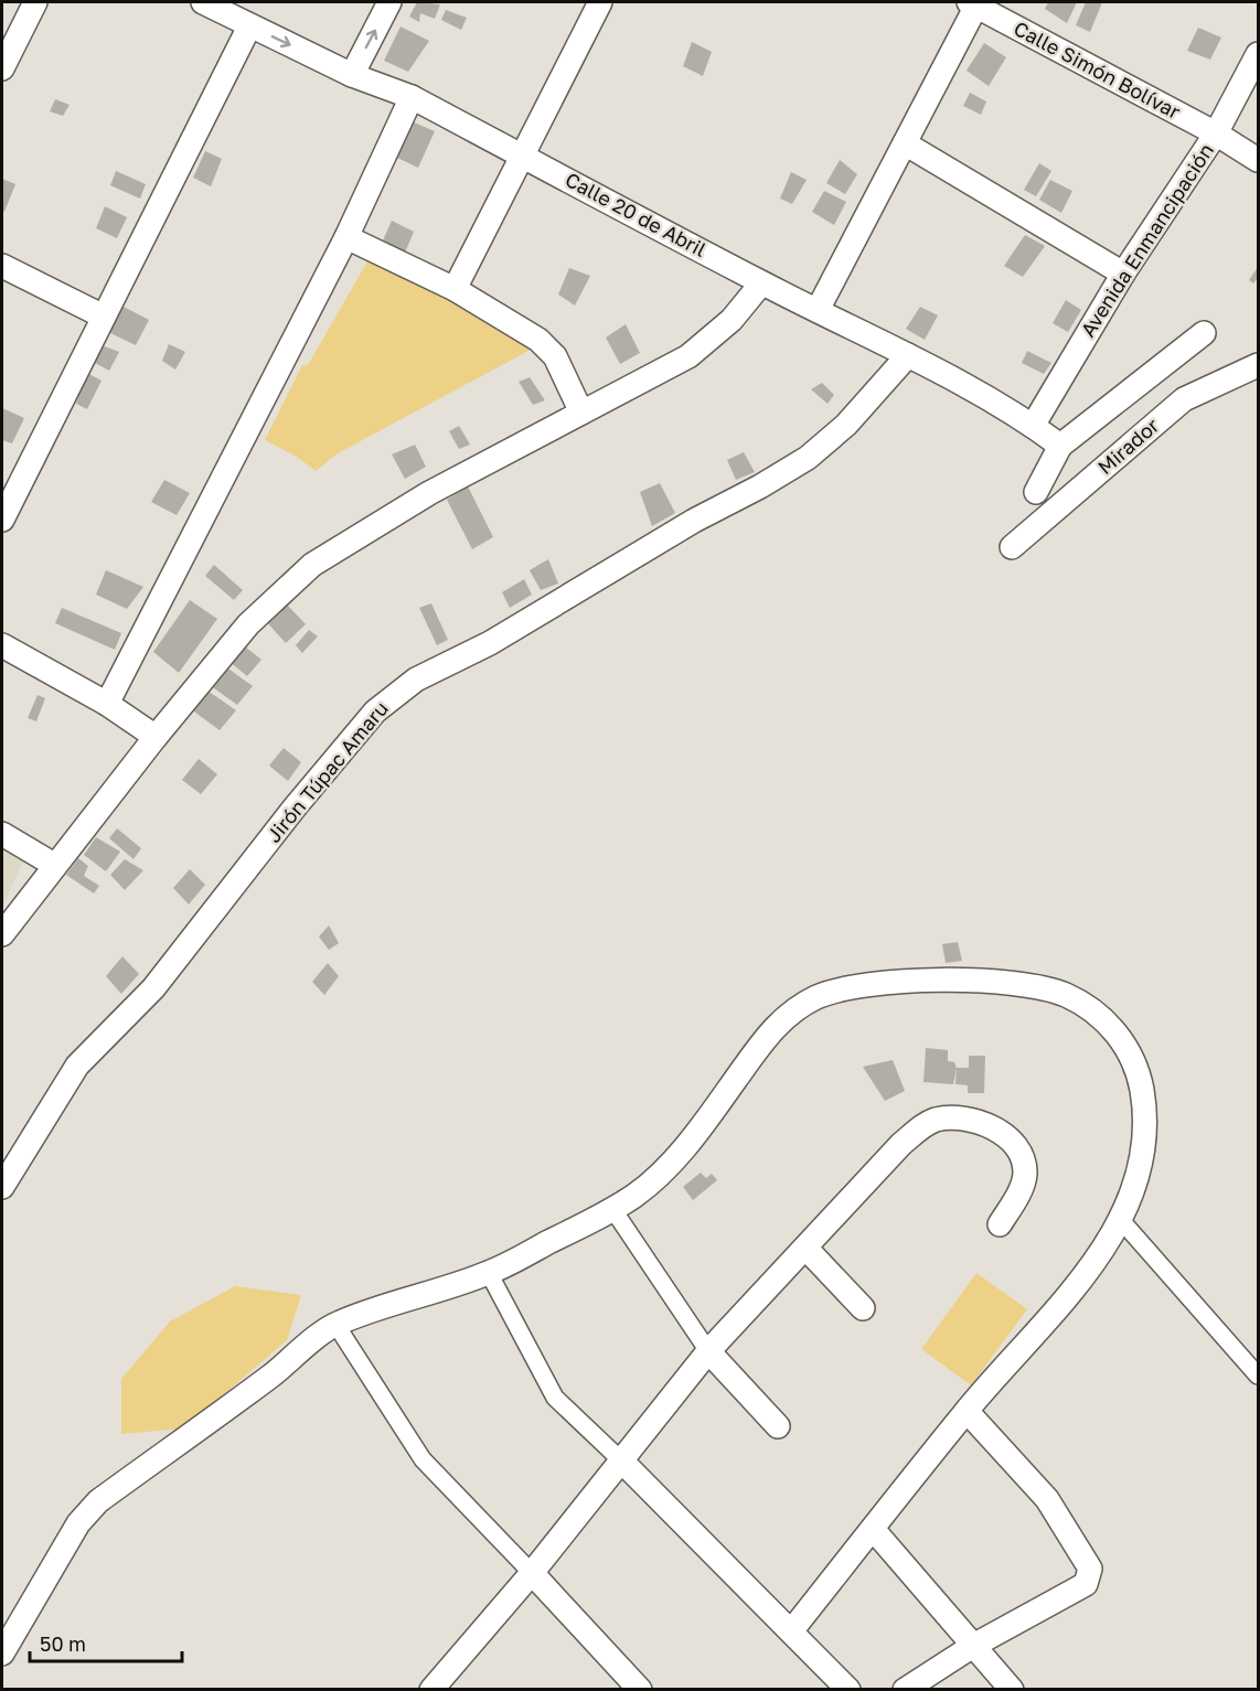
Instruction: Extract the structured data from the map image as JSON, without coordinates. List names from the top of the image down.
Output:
{
  "streets": {
    "street": [
      "Calle Simón Bolívar",
      "Calle 20 de Abril",
      "Avenida Enmancipación",
      "Mirador",
      "Jirón Túpac Amaru"
    ]
  },
  "crossings": [
    ["Calle Simón Bolívar", "Avenida Enmancipación"],
    ["Calle 20 de Abril", "Avenida Enmancipación"],
    ["Calle 20 de Abril", "Jirón Túpac Amaru"]
  ],
  "scale_bar": "50 m"
}
